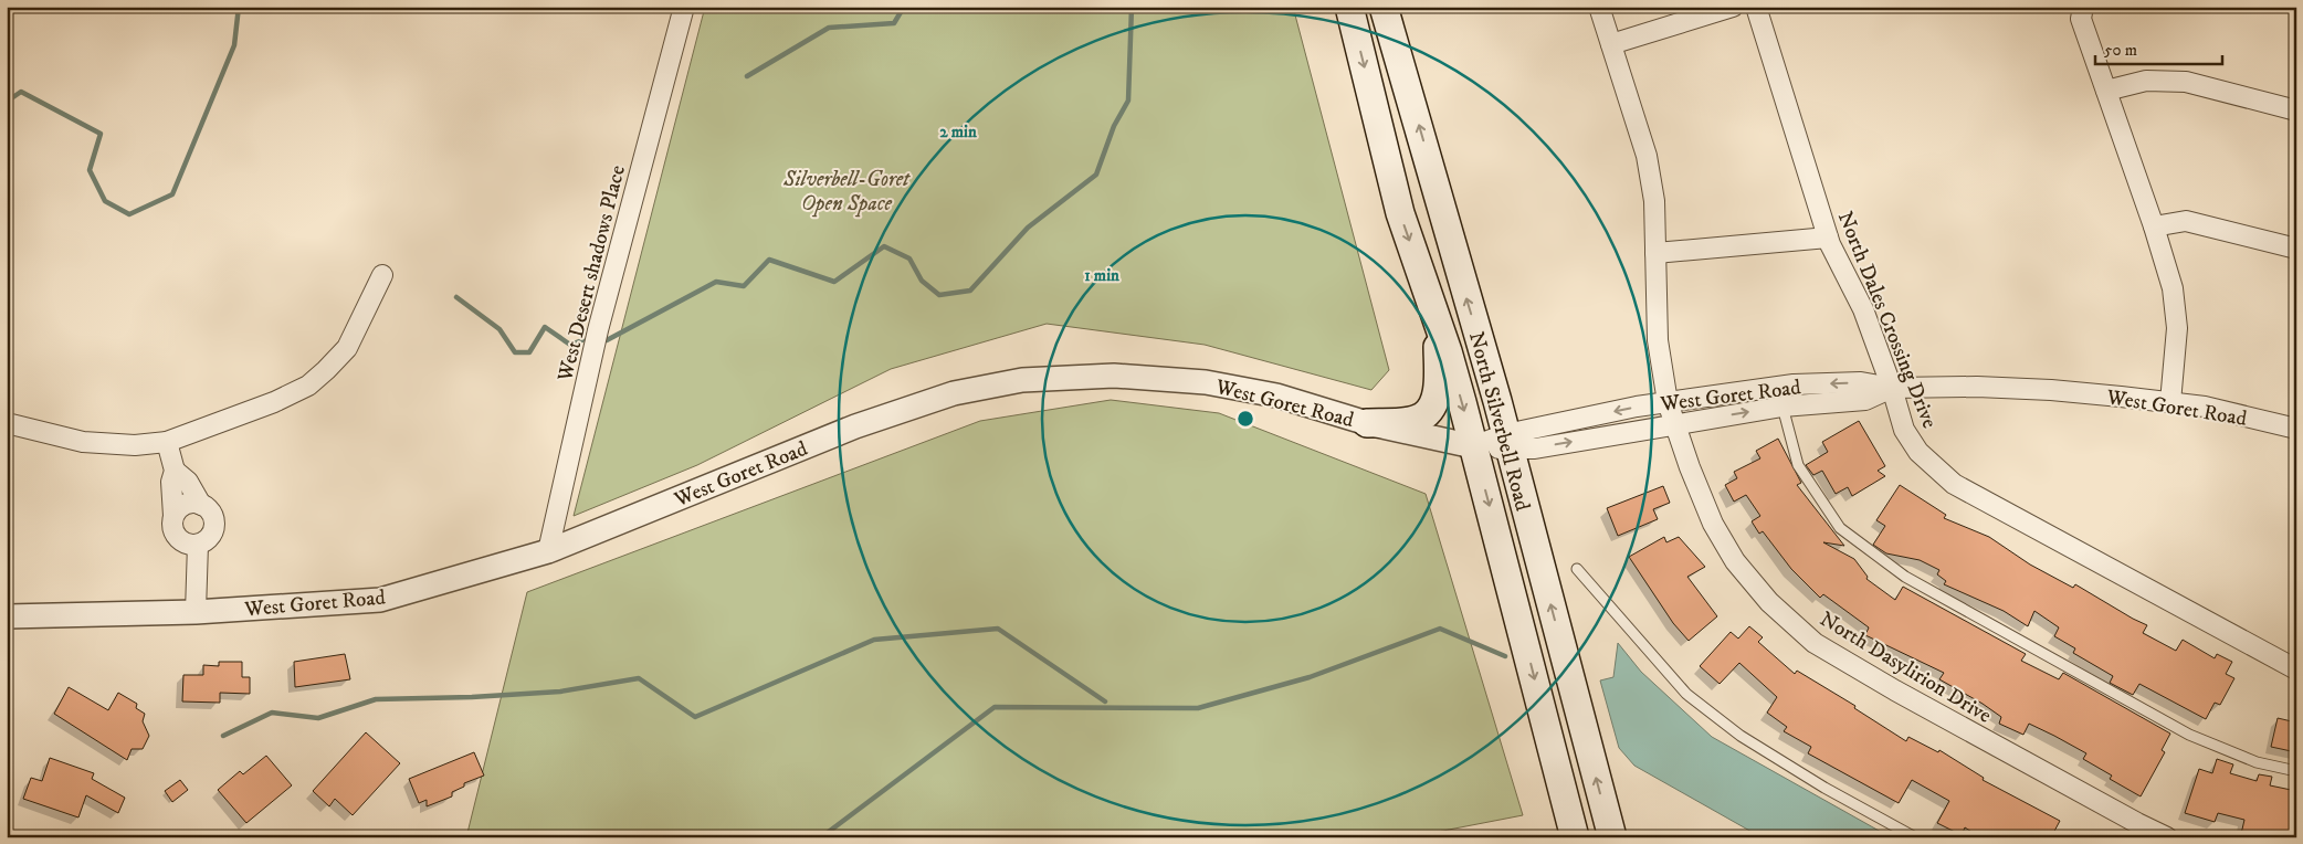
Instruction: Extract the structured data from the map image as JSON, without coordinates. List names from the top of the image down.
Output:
{
  "streets": {
    "main road": ["North Silverbell Road"],
    "street": [
      "West Desert shadows Place",
      "North Dales Crossing Drive",
      "West Goret Road",
      "North Dasylirion Drive"
    ]
  },
  "crossings": [
    ["West Desert shadows Place", "West Goret Road"],
    ["North Dales Crossing Drive", "West Goret Road"],
    ["West Goret Road", "North Silverbell Road"],
    ["West Goret Road", "North Dasylirion Drive"]
  ],
  "parks": ["Silverbell-Goret Open Space"],
  "scale_bar": "50 m",
  "rings": ["2 min", "1 min"]
}
